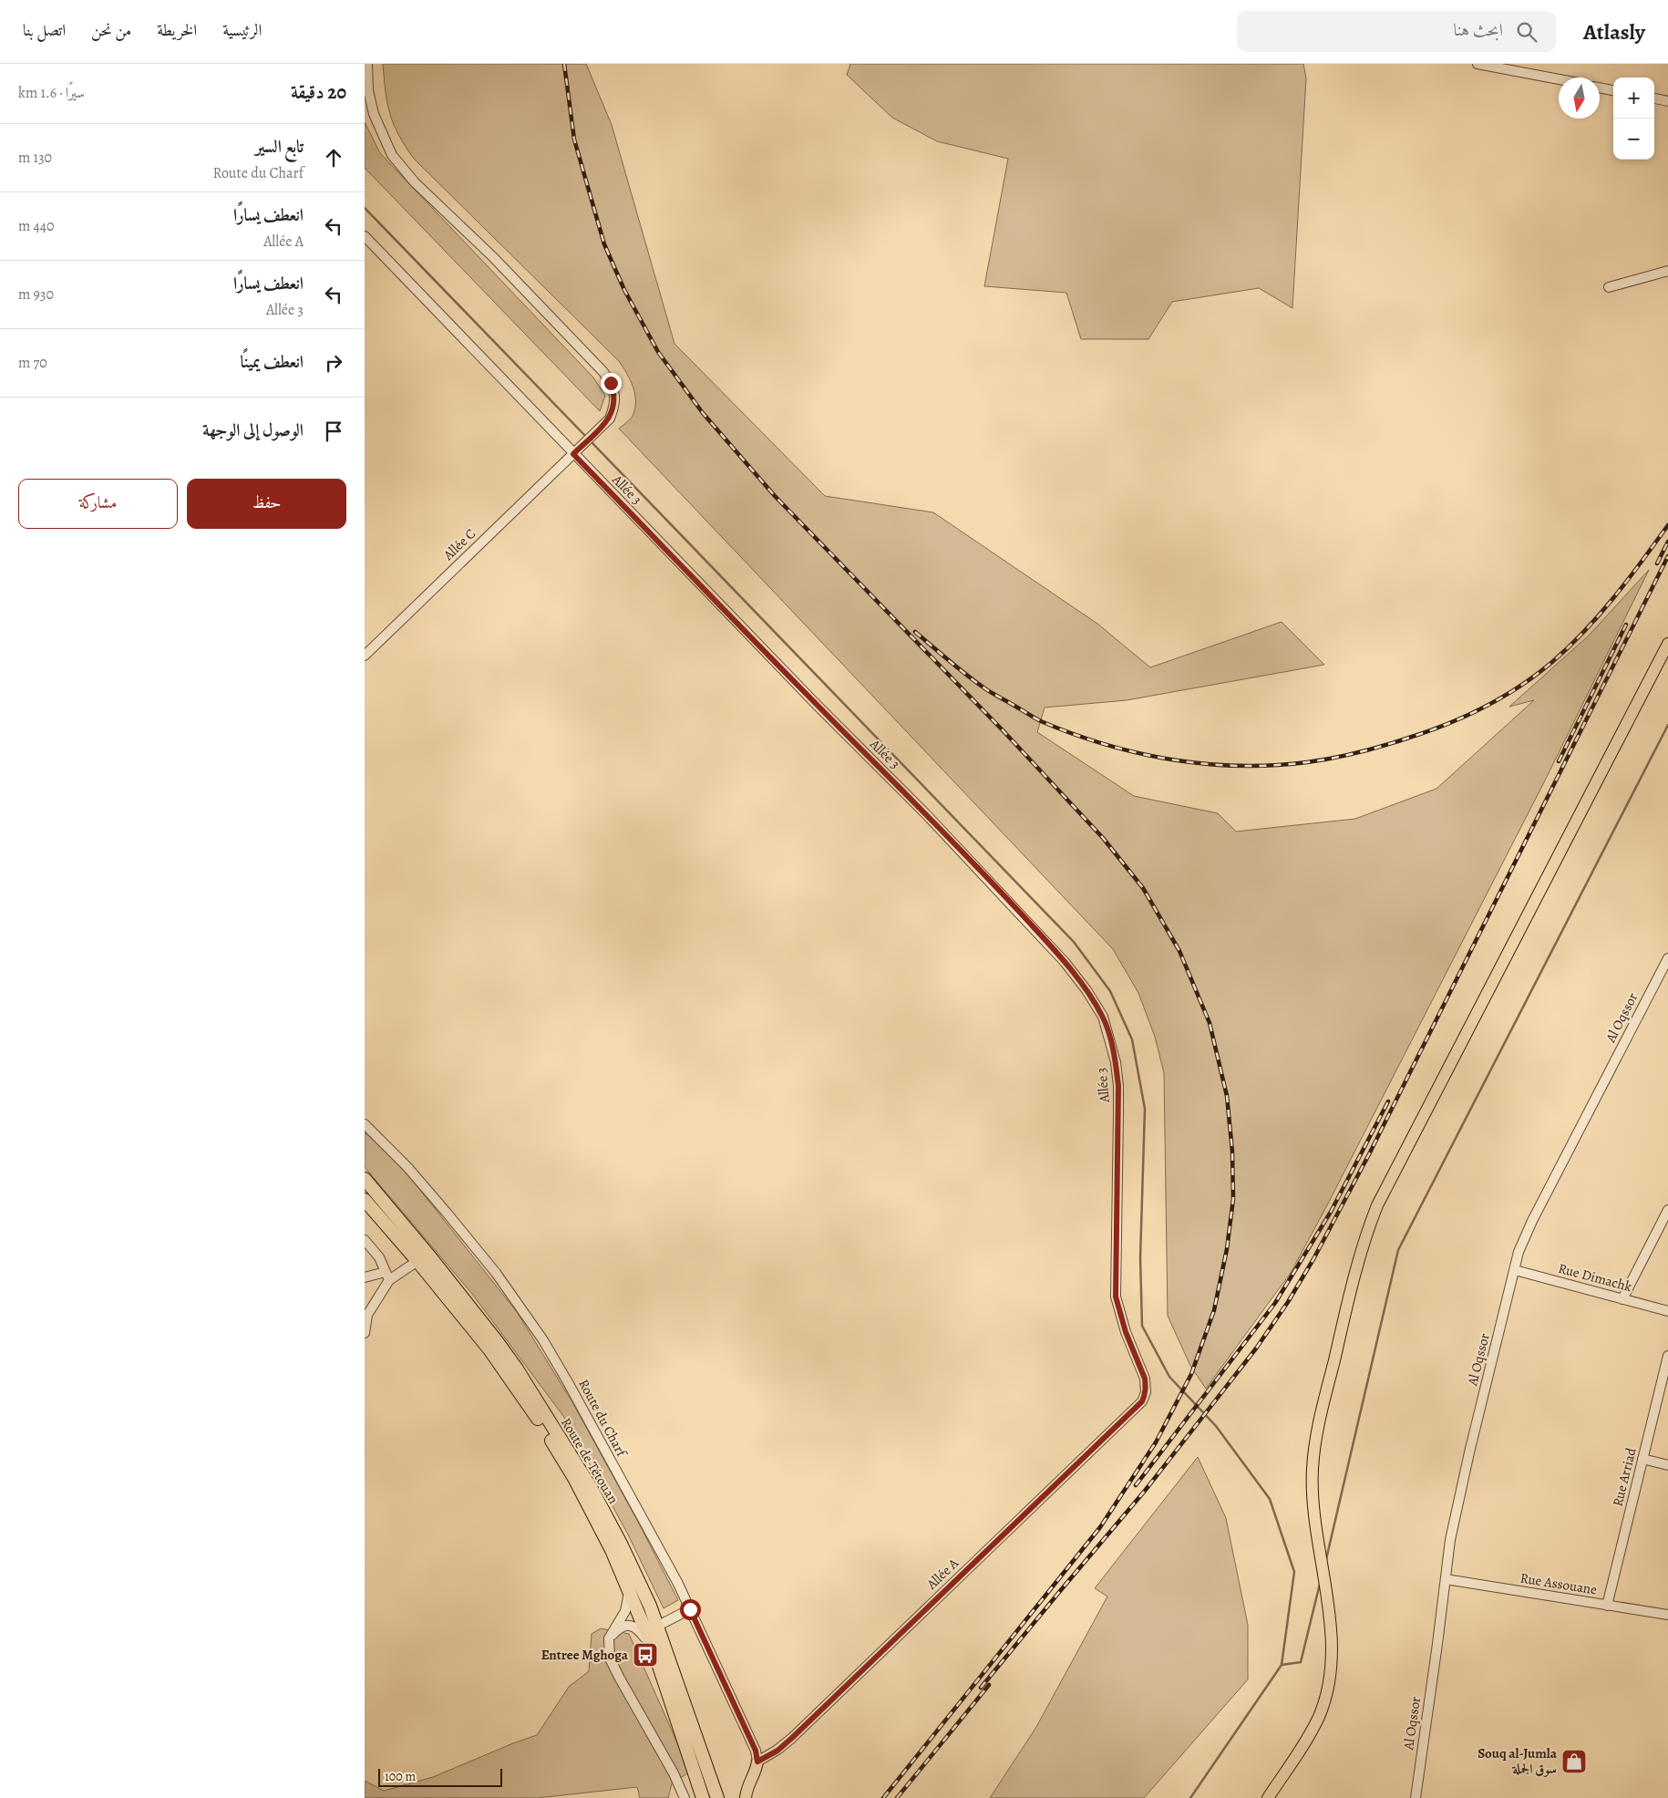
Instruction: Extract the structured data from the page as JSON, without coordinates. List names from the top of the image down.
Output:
{
  "streets": {
    "highway": ["Route de Tétouan"],
    "street": [
      "Allée 3",
      "Allée C",
      "Al Oqssor",
      "Rue Dimachk",
      "Route du Charf",
      "Rue Arriad",
      "Allée A",
      "Rue Assouane"
    ]
  },
  "crossings": [
    ["Allée 3", "Allée C"],
    ["Allée 3", "Allée A"],
    ["Al Oqssor", "Rue Dimachk"],
    ["Al Oqssor", "Rue Assouane"],
    ["Route du Charf", "Allée A"],
    ["Rue Arriad", "Rue Assouane"]
  ],
  "places": {
    "bus stop": ["Entree Mghoga"],
    "shop": ["Souq al-Jumla سوق الجملة"]
  },
  "scale_bar": "100 m",
  "north": "bottom",
  "page": {
    "header": "Atlasly",
    "search": "ابحث هنا",
    "nav": [
      "الرئيسية",
      "الخريطة",
      "من نحن",
      "اتصل بنا"
    ],
    "heading": ["20 دقيقة", "سيرًا · 1.6 km"],
    "map_buttons": ["+", "−"],
    "list": [
      ["تابع السير", "Route du Charf", "130 m"],
      ["انعطف يسارًا", "Allée A", "440 m"],
      ["انعطف يسارًا", "Allée 3", "930 m"],
      ["انعطف يمينًا", "70 m"],
      "الوصول إلى الوجهة"
    ],
    "buttons": ["حفظ", "مشاركة"],
    "scale": "100 m"
  }
}
